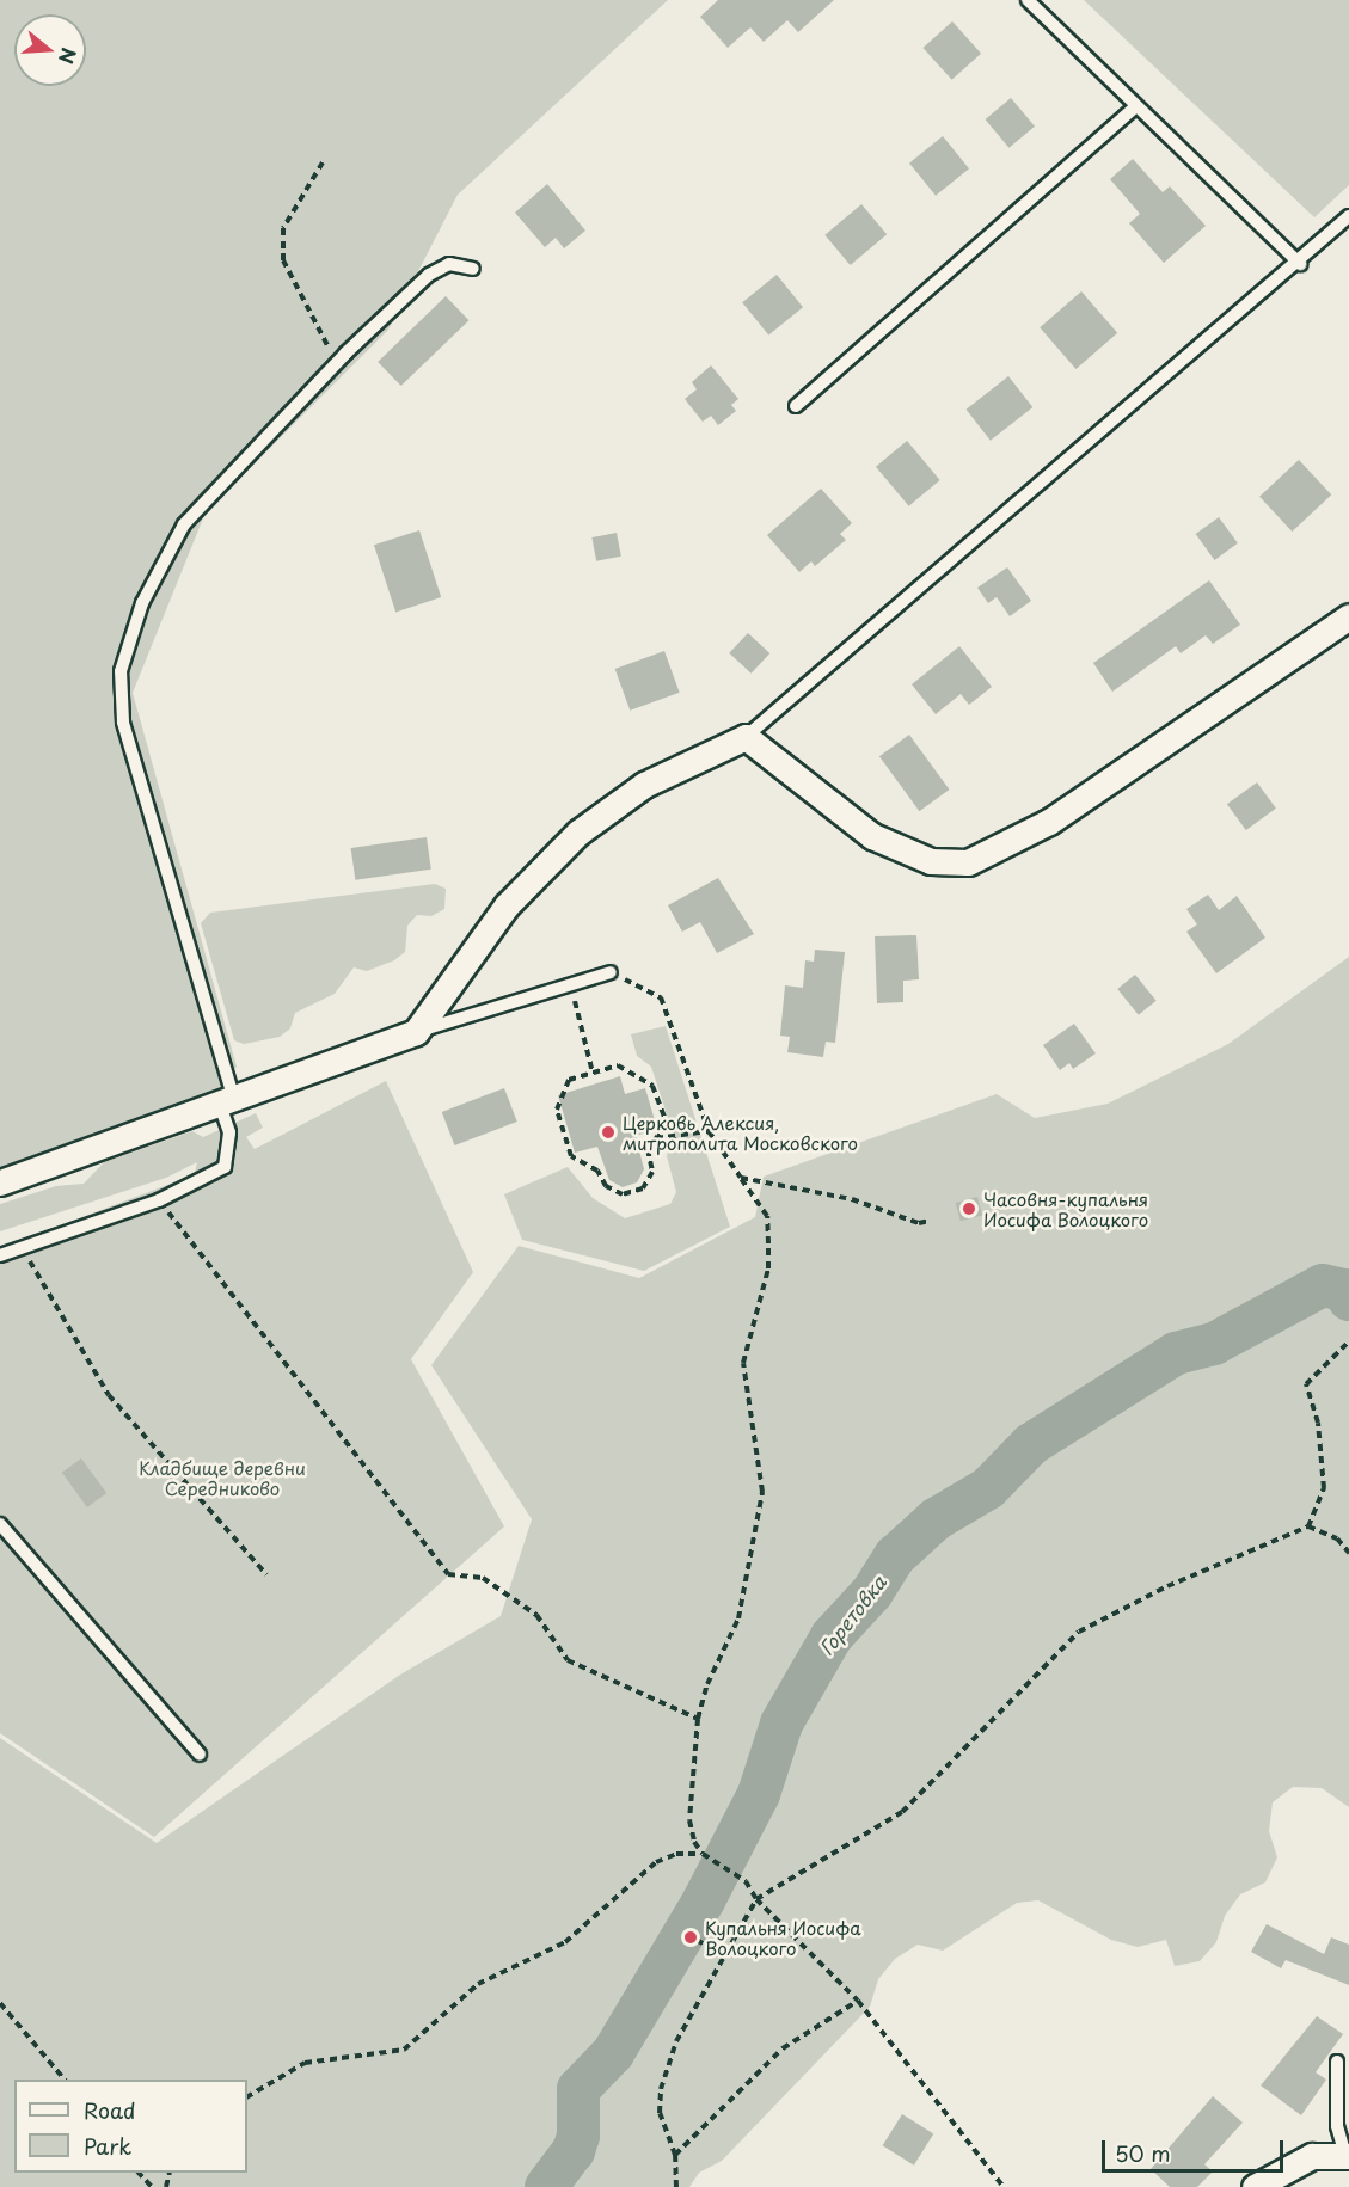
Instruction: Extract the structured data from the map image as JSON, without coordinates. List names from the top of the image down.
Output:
{
  "water": ["Горетовка"],
  "parks": ["Кладбище деревни Середниково"],
  "places": ["Церковь Алексия, митрополита Московского", "Часовня-купальня Иосифа Волоцкого", "Купальня Иосифа Волоцкого"],
  "legend": ["Road", "Park"],
  "scale_bar": "50 m",
  "north": "right"
}
